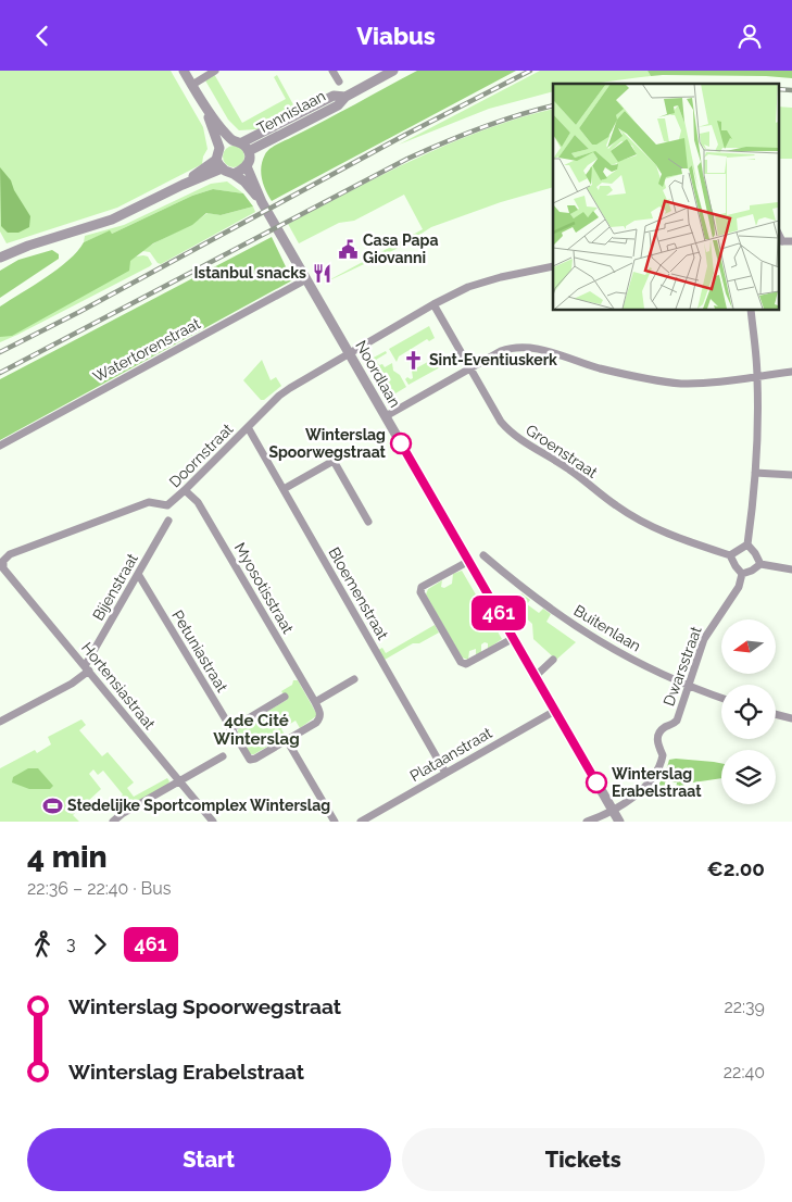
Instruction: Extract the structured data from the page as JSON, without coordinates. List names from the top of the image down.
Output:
{
  "streets": {
    "street": [
      "Tennislaan",
      "Watertorenstraat",
      "Noordlaan",
      "Groenstraat",
      "Doornstraat",
      "Bijenstraat",
      "Myosotisstraat",
      "Bloemenstraat",
      "Buitenlaan",
      "Petuniastraat",
      "Dwarsstraat",
      "Hortensiastraat",
      "Plataanstraat"
    ]
  },
  "crossings": [
    ["Tennislaan", "Noordlaan"],
    ["Watertorenstraat", "Noordlaan"],
    ["Noordlaan", "Doornstraat"],
    ["Noordlaan", "Dwarsstraat"],
    ["Noordlaan", "Plataanstraat"],
    ["Groenstraat", "Doornstraat"],
    ["Doornstraat", "Myosotisstraat"],
    ["Doornstraat", "Bloemenstraat"],
    ["Doornstraat", "Hortensiastraat"],
    ["Bijenstraat", "Petuniastraat"],
    ["Bijenstraat", "Hortensiastraat"],
    ["Bloemenstraat", "Plataanstraat"],
    ["Buitenlaan", "Dwarsstraat"]
  ],
  "districts": ["4de Cité Winterslag"],
  "places": {
    "public building": ["Casa Papa Giovanni"],
    "restaurant": ["Istanbul snacks"],
    "church": ["Sint-Eventiuskerk"],
    "other": ["Winterslag Spoorwegstraat", "Winterslag Erabelstraat"],
    "sports": ["Stedelijke Sportcomplex Winterslag"]
  },
  "lines": ["bus line 461"],
  "north": "left",
  "page": {
    "header": "Viabus",
    "on_map": "461",
    "heading": ["4 min", "22:36 – 22:40 · Bus", "€2.00"],
    "legs": ["3", "461"],
    "list": [
      {
        "name": "Winterslag Spoorwegstraat",
        "value": "22:39"
      },
      {
        "name": "Winterslag Erabelstraat",
        "value": "22:40"
      }
    ],
    "buttons": ["Start", "Tickets"]
  }
}
